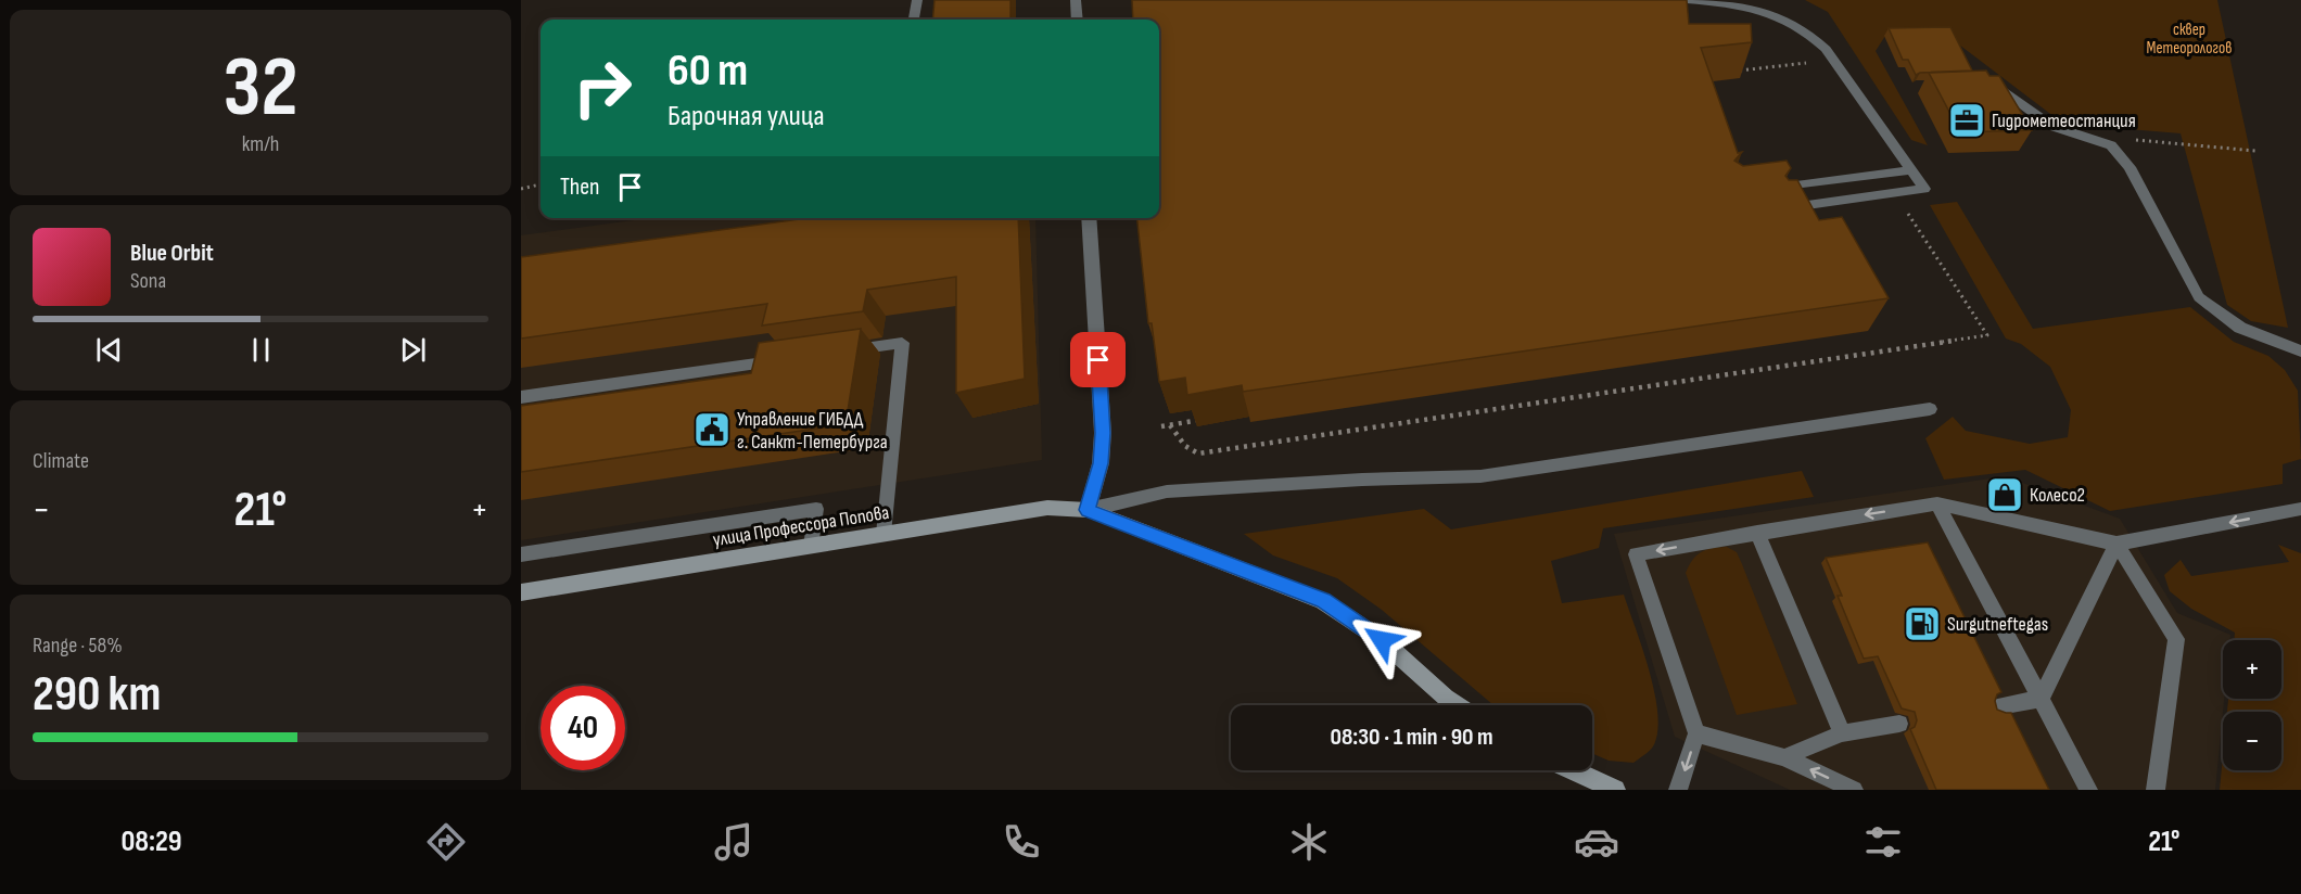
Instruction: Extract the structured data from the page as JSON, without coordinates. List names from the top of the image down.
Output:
{
  "streets": {
    "street": ["улица Профессора Попова"]
  },
  "parks": ["сквер Метеорологов"],
  "places": {
    "office": ["Гидрометеостанция"],
    "public building": ["Управление ГИБДД г. Санкт-Петербурга"],
    "shop": ["Колесо2"],
    "fuel station": ["Surgutneftegas"]
  },
  "page": {
    "tile": [
      ["32", "km/h"],
      "Climate",
      ["Range · 58%", "290 km"]
    ],
    "turn": ["60 m", "Барочная улица"],
    "then": "Then",
    "song": ["Blue Orbit", "Sona"],
    "heat": ["−", "21°", "+"],
    "map_buttons": ["+", "−"],
    "limit": "40",
    "trip": "08:30 · 1 min · 90 m",
    "tabs": ["08:29", "21°"]
  }
}
